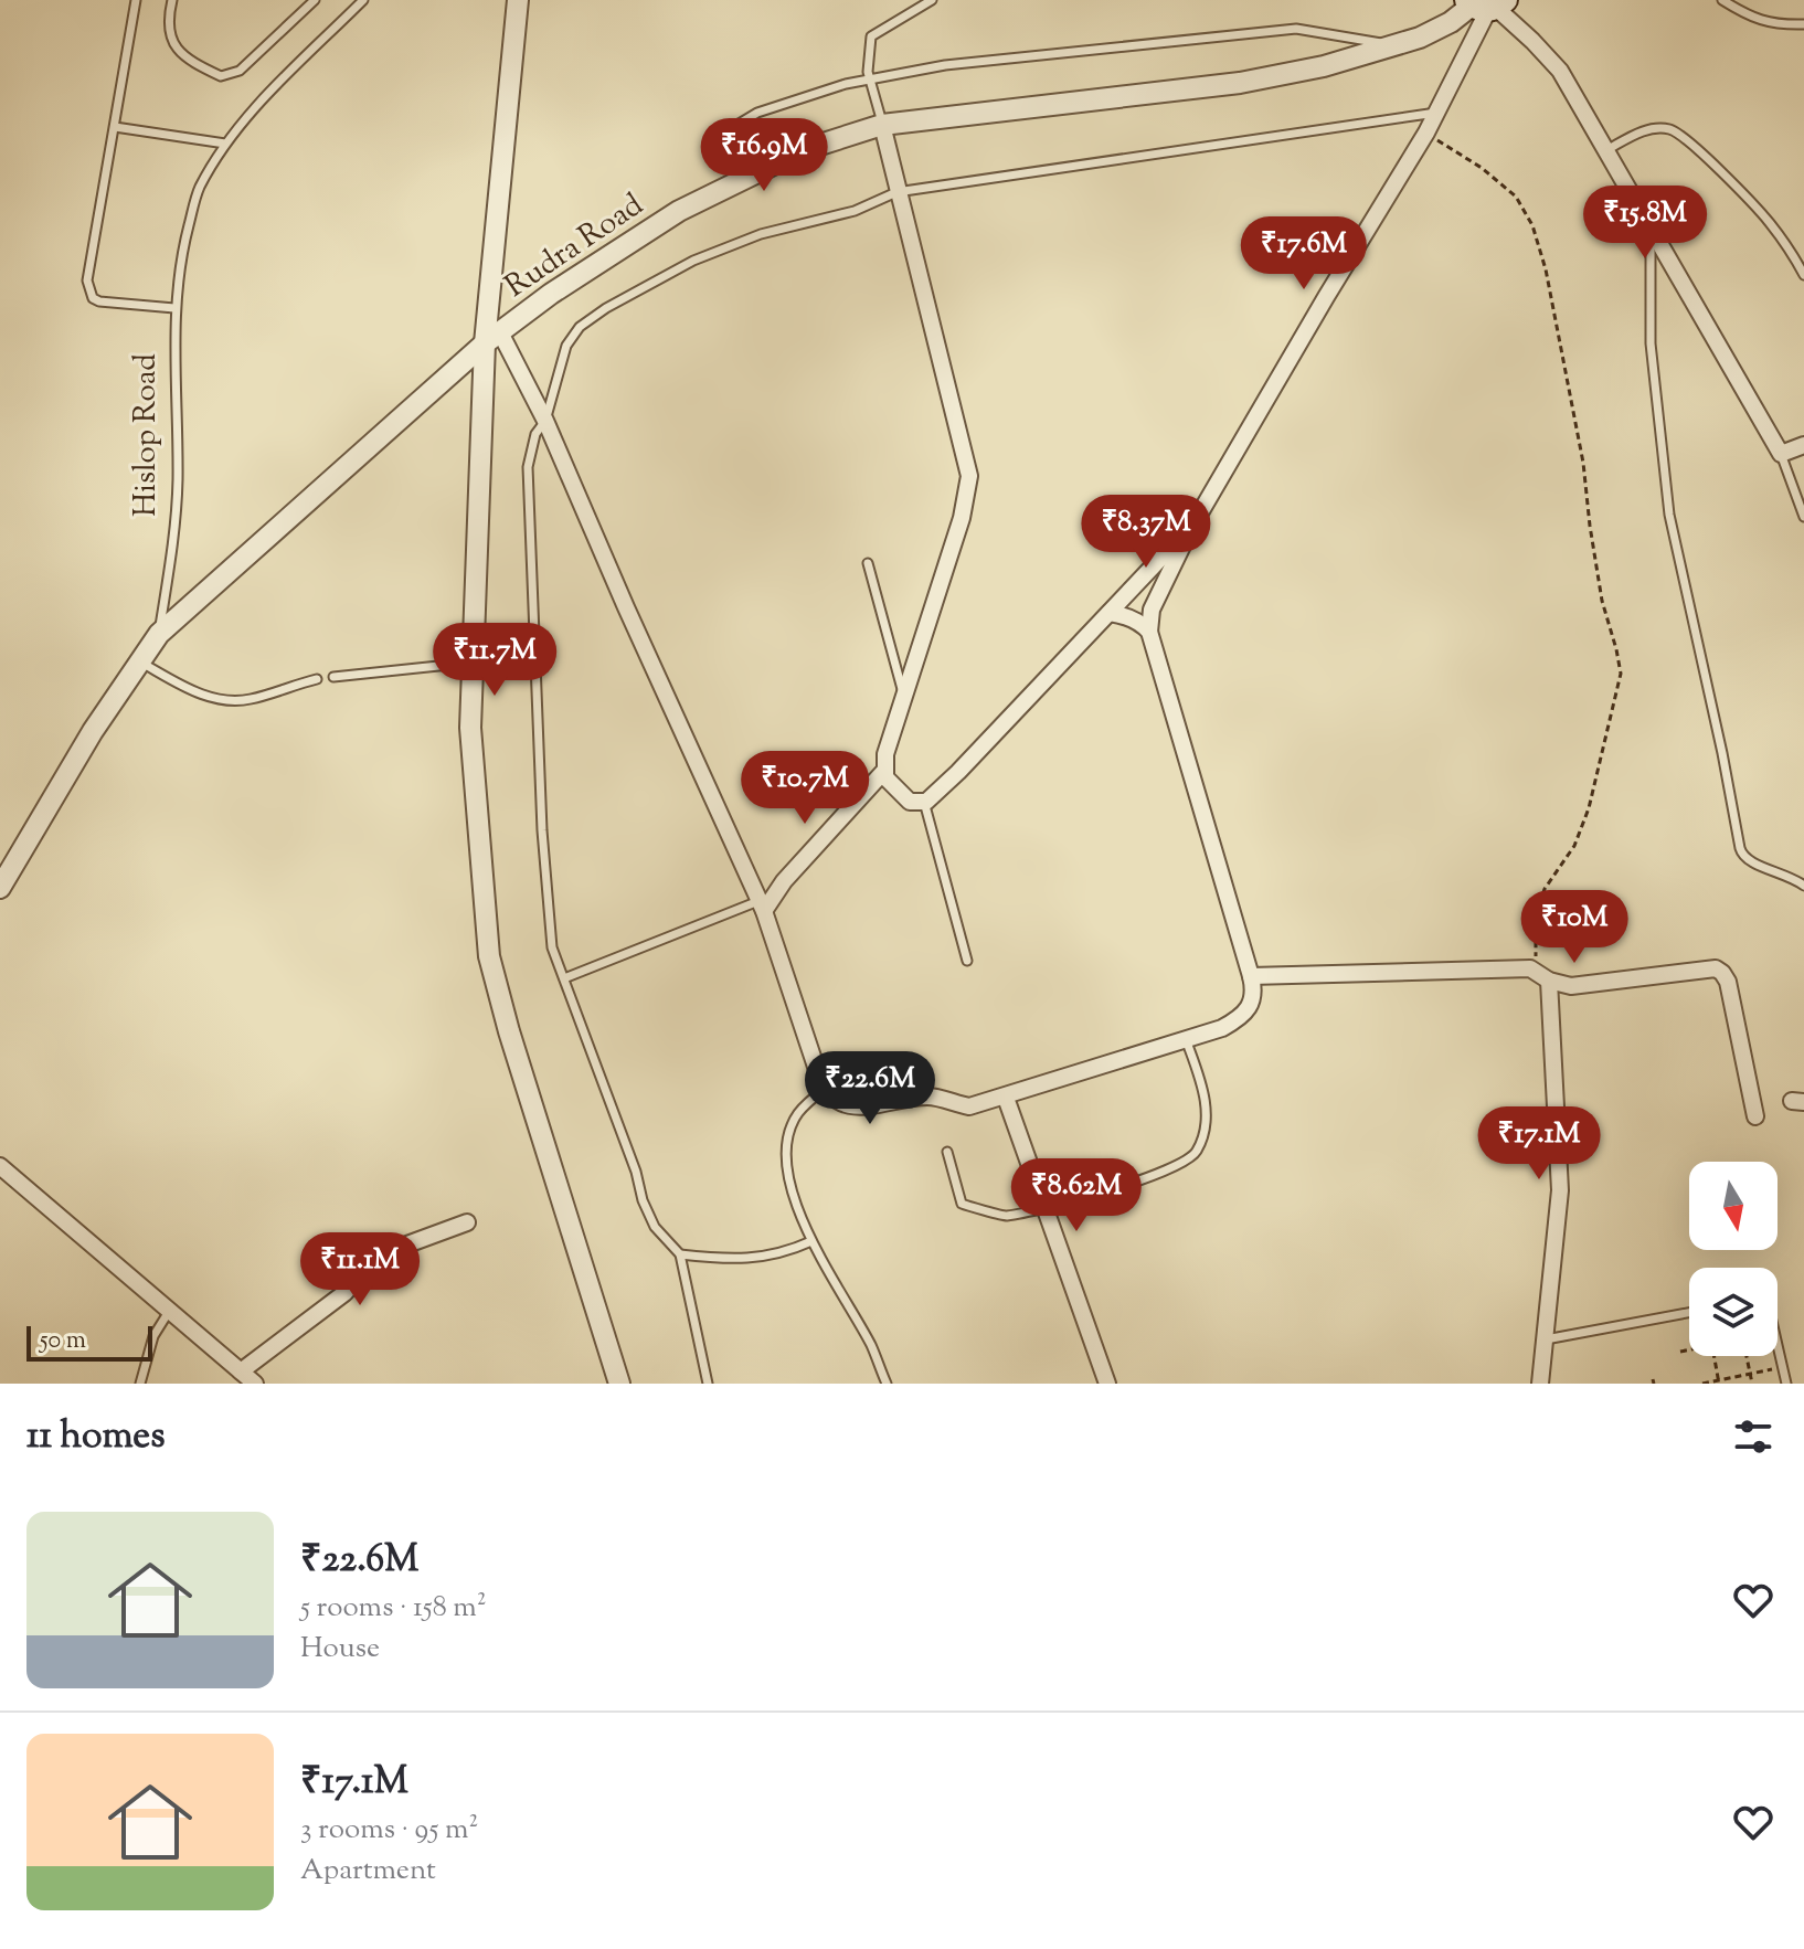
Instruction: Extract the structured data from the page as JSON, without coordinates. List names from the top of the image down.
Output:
{
  "streets": {
    "street": ["Rudra Road", "Hislop Road"]
  },
  "crossings": [
    ["Rudra Road", "Hislop Road"]
  ],
  "scale_bar": "50 m",
  "north": "bottom",
  "page": {
    "price": [
      "₹16.9M",
      "₹15.8M",
      "₹17.6M",
      "₹8.37M",
      "₹11.7M",
      "₹10.7M",
      "₹10M",
      "₹22.6M",
      "₹17.1M",
      "₹8.62M",
      "₹11.1M"
    ],
    "scale": "50 m",
    "heading": "11 homes",
    "list": [
      {
        "name": "₹22.6M",
        "note": "5 rooms · 158 m² · House"
      },
      {
        "name": "₹17.1M",
        "note": "3 rooms · 95 m² · Apartment"
      }
    ]
  }
}
